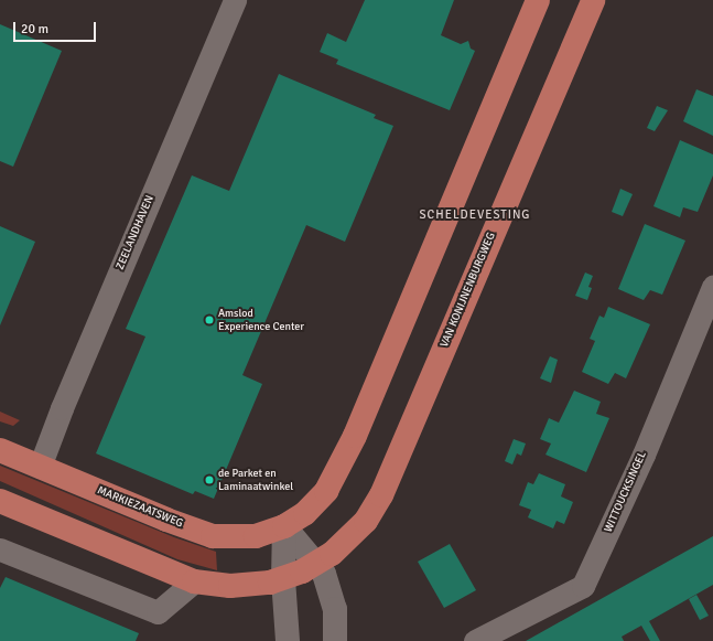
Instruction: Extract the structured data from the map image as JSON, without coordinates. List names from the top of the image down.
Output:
{
  "streets": {
    "main road": ["VAN KONIJNENBURGWEG", "MARKIEZAATSWEG"],
    "street": ["ZEELANDHAVEN", "WITTOUCKSINGEL"]
  },
  "crossings": [
    ["ZEELANDHAVEN", "MARKIEZAATSWEG"]
  ],
  "districts": ["SCHELDEVESTING"],
  "places": ["Amslod Experience Center", "de Parket en Laminaatwinkel"],
  "scale_bar": "20 m"
}
